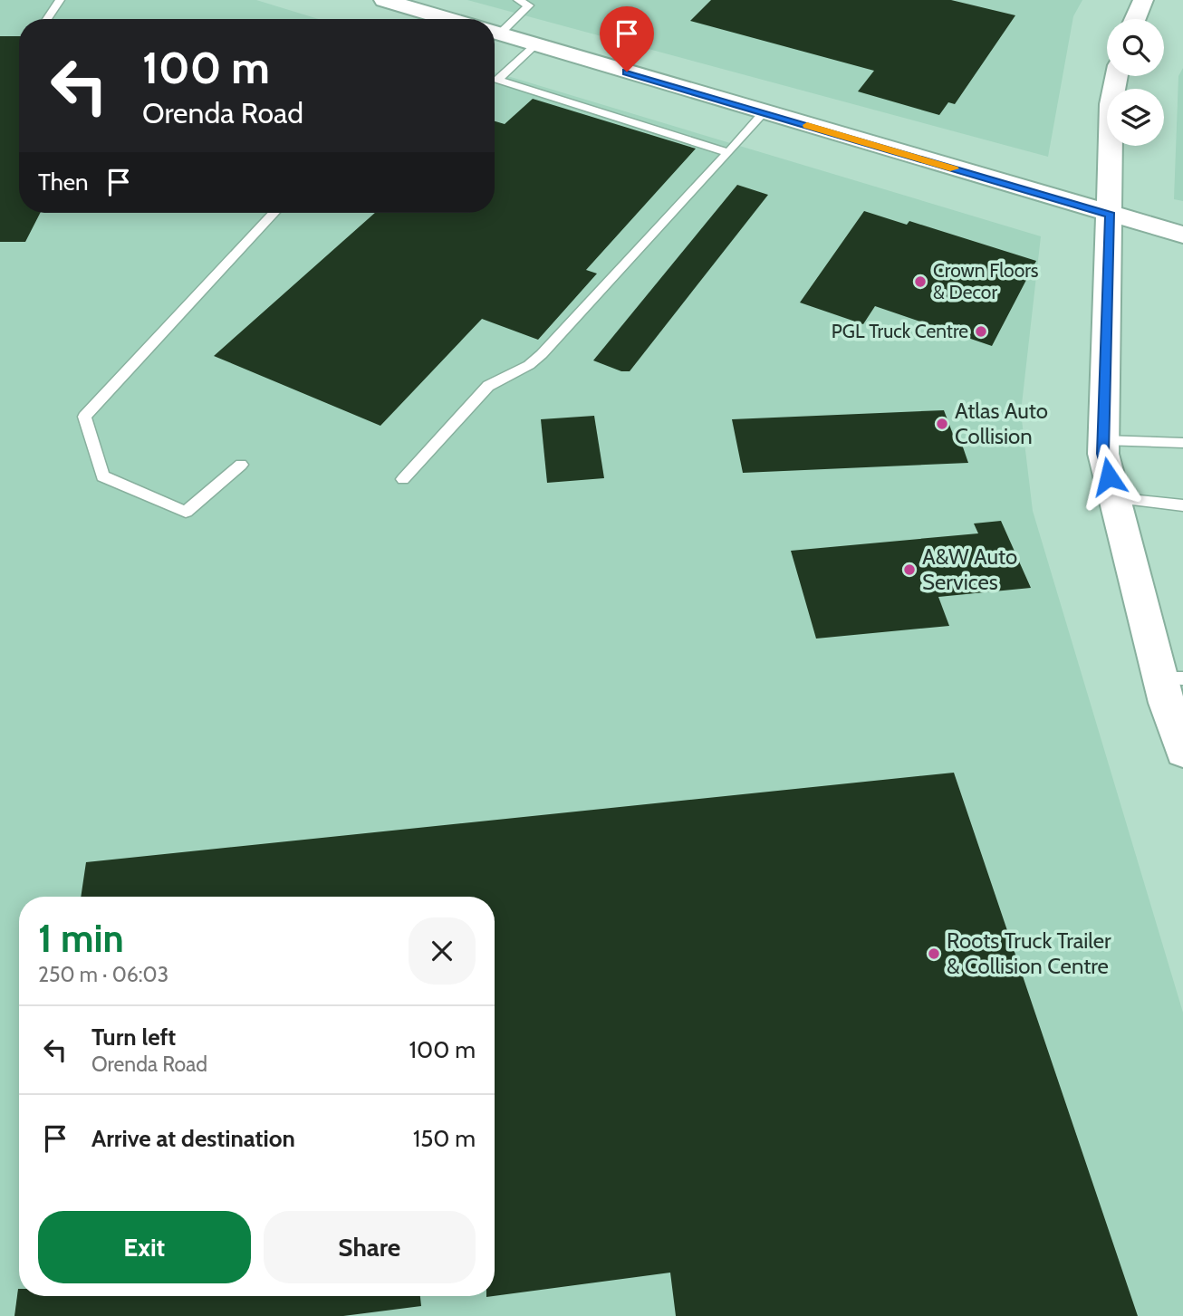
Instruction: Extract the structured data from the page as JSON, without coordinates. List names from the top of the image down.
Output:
{
  "places": [
    "Crown Floors & Decor",
    "PGL Truck Centre",
    "Atlas Auto Collision",
    "A&W Auto Services",
    "Roots Truck Trailer & Collision Centre"
  ],
  "page": {
    "turn": ["100 m", "Orenda Road"],
    "then": "Then",
    "heading": ["1 min", "250 m · 06:03"],
    "list": [
      {
        "name": "Turn left",
        "note": "Orenda Road",
        "value": "100 m"
      },
      {
        "name": "Arrive at destination",
        "value": "150 m"
      }
    ],
    "buttons": ["Exit", "Share"]
  }
}
